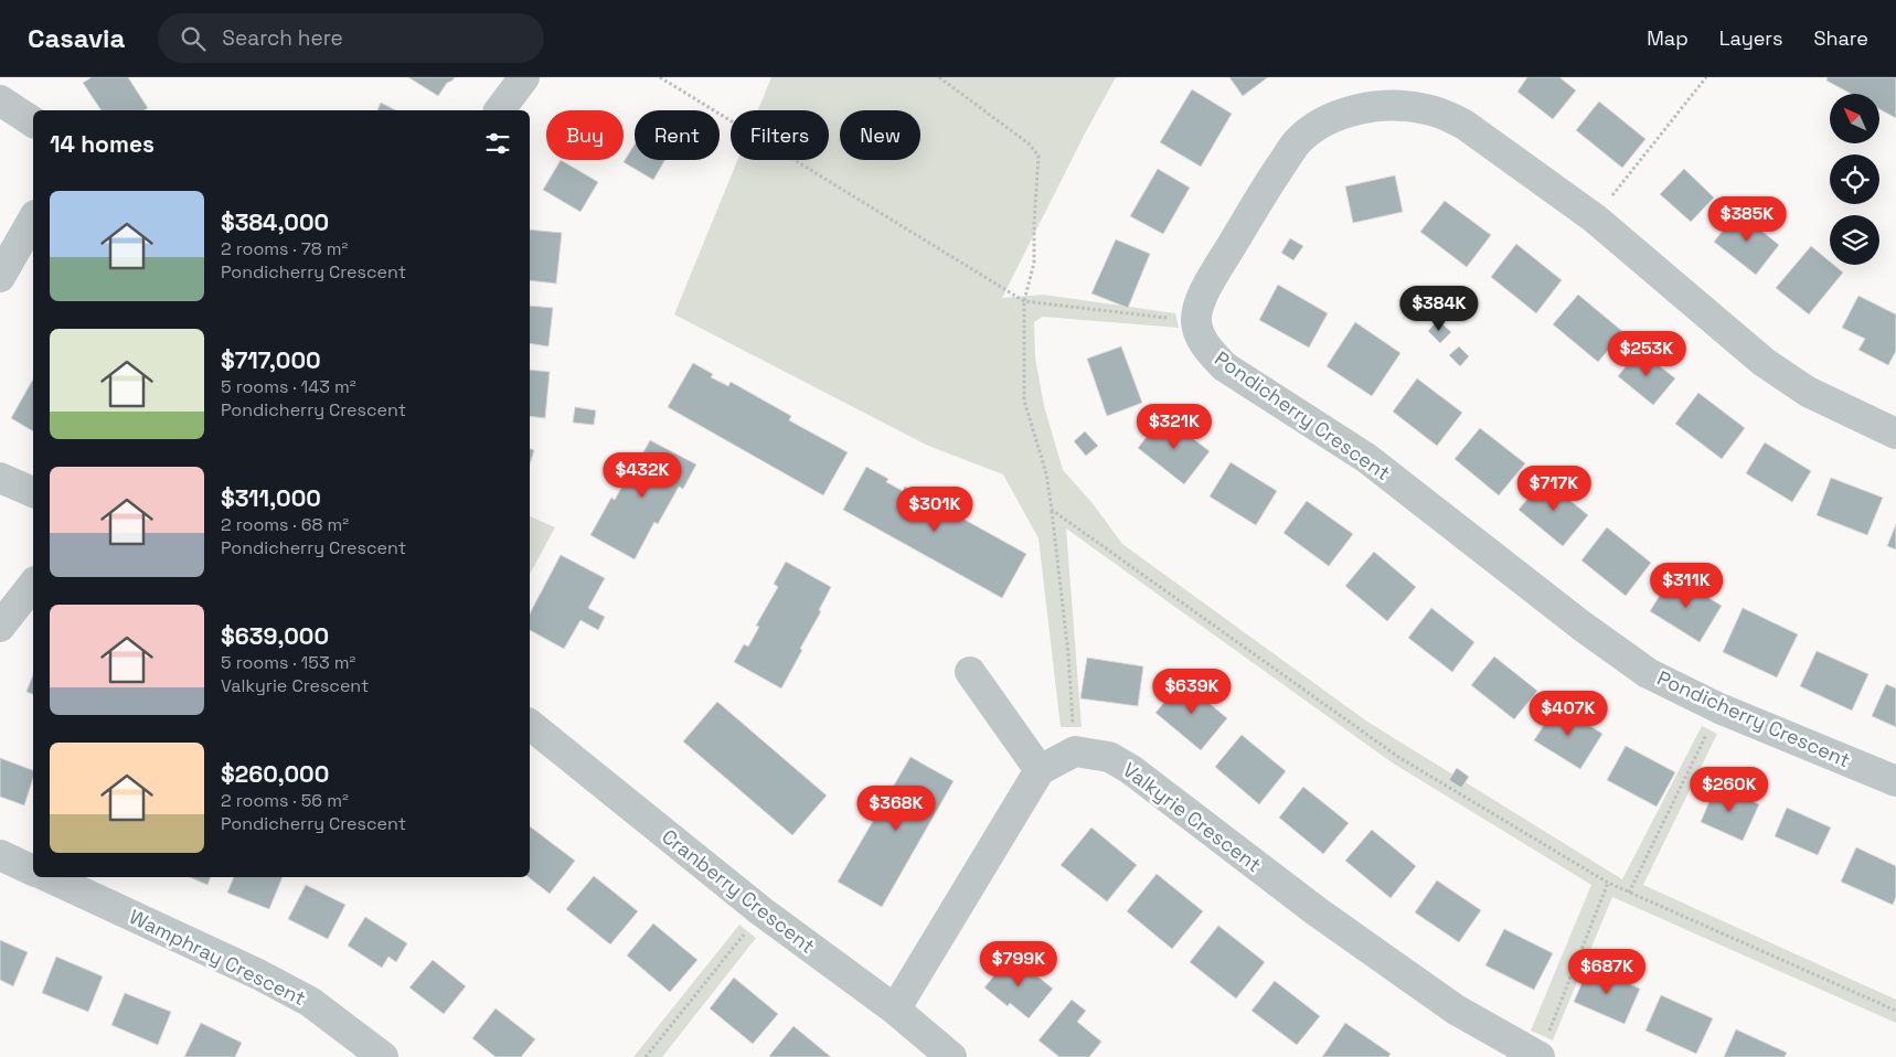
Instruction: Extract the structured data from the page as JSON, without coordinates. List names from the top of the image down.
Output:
{
  "streets": {
    "street": [
      "Pondicherry Crescent",
      "Valkyrie Crescent",
      "Cranberry Crescent",
      "Wamphray Crescent"
    ]
  },
  "north": "top left",
  "page": {
    "header": "Casavia",
    "search": "Search here",
    "nav": ["Map", "Layers", "Share"],
    "chip": [
      "Buy",
      "Rent",
      "Filters",
      "New"
    ],
    "heading": "14 homes",
    "list": [
      {
        "name": "$384,000",
        "note": "2 rooms · 78 m² · Pondicherry Crescent"
      },
      {
        "name": "$717,000",
        "note": "5 rooms · 143 m² · Pondicherry Crescent"
      },
      {
        "name": "$311,000",
        "note": "2 rooms · 68 m² · Pondicherry Crescent"
      },
      {
        "name": "$639,000",
        "note": "5 rooms · 153 m² · Valkyrie Crescent"
      },
      {
        "name": "$260,000",
        "note": "2 rooms · 56 m² · Pondicherry Crescent"
      }
    ],
    "price": [
      "$385K",
      "$384K",
      "$253K",
      "$321K",
      "$432K",
      "$717K",
      "$301K",
      "$311K",
      "$639K",
      "$407K",
      "$260K",
      "$368K",
      "$799K",
      "$687K"
    ]
  }
}
